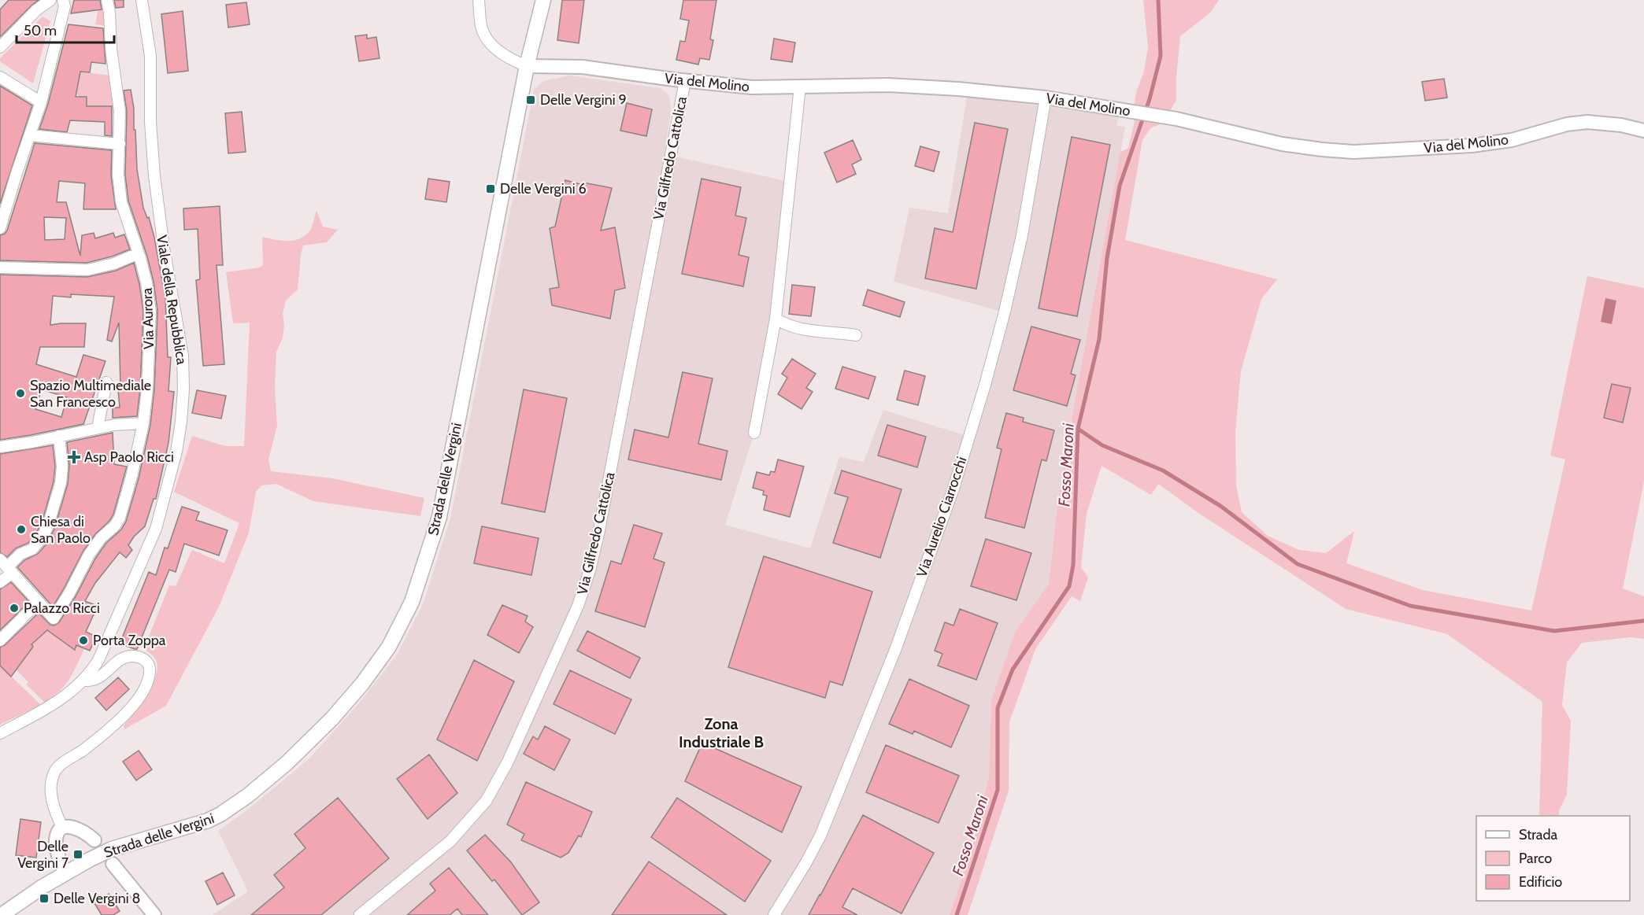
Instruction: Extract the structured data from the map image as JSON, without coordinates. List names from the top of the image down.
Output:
{
  "streets": {
    "main road": ["Strada delle Vergini"],
    "street": [
      "Via del Molino",
      "Via Gilfredo Cattolica",
      "Viale della Repubblica",
      "Via Aurora",
      "Via Aurelio Ciarrocchi"
    ]
  },
  "crossings": [
    ["Via del Molino", "Via Gilfredo Cattolica"],
    ["Via del Molino", "Strada delle Vergini"],
    ["Via del Molino", "Via Aurelio Ciarrocchi"]
  ],
  "districts": ["Zona Industriale B"],
  "water": ["Fosso Maroni"],
  "places": {
    "transit": [
      "Delle Vergini 9",
      "Delle Vergini 6",
      "Delle Vergini 7",
      "Delle Vergini 8"
    ],
    "other": [
      "Spazio Multimediale San Francesco",
      "Chiesa di San Paolo",
      "Palazzo Ricci",
      "Porta Zoppa"
    ],
    "health": ["Asp Paolo Ricci"]
  },
  "legend": ["Strada", "Parco", "Edificio"],
  "scale_bar": "50 m"
}
